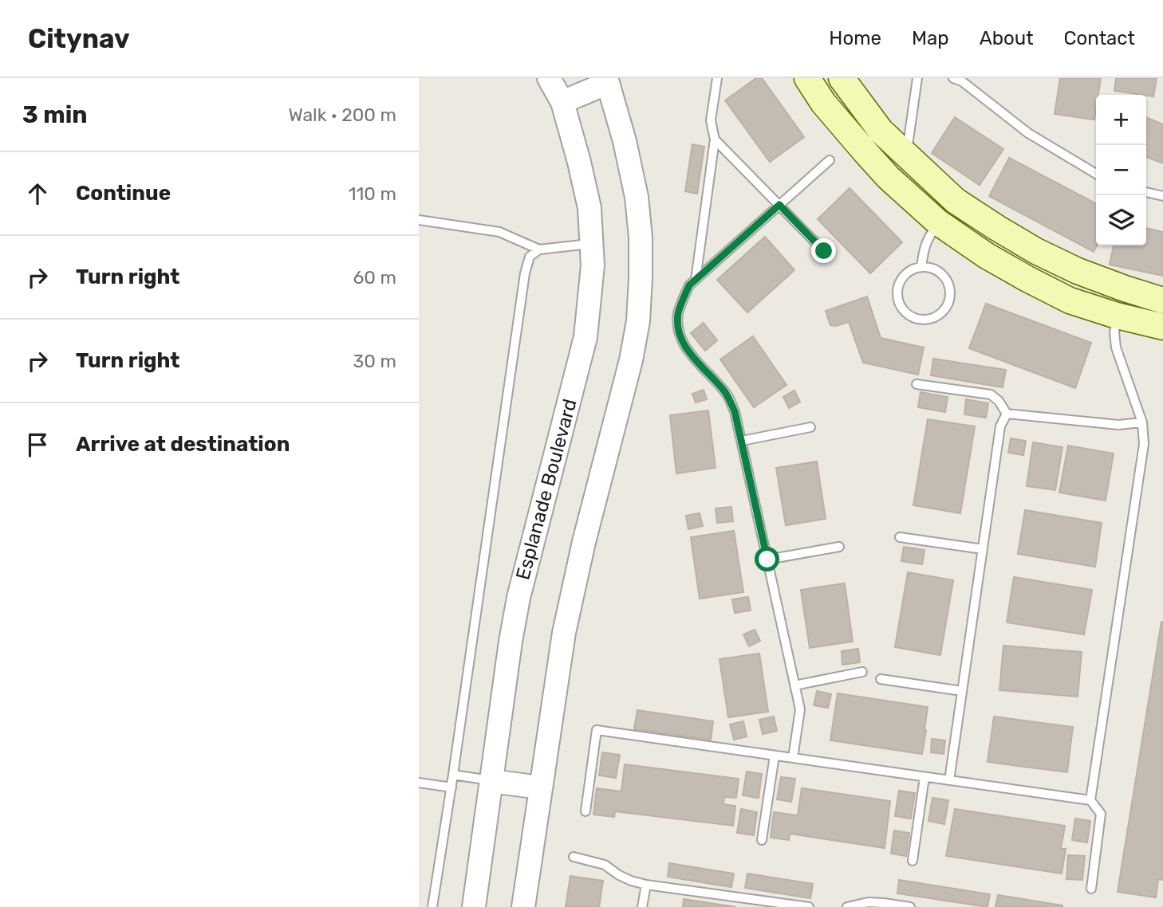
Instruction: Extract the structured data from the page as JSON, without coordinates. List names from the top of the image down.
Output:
{
  "streets": {
    "street": ["Esplanade Boulevard"]
  },
  "page": {
    "header": "Citynav",
    "nav": [
      "Home",
      "Map",
      "About",
      "Contact"
    ],
    "heading": ["3 min", "Walk · 200 m"],
    "map_buttons": ["+", "−"],
    "list": [
      ["Continue", "110 m"],
      ["Turn right", "60 m"],
      ["Turn right", "30 m"],
      "Arrive at destination"
    ]
  }
}
